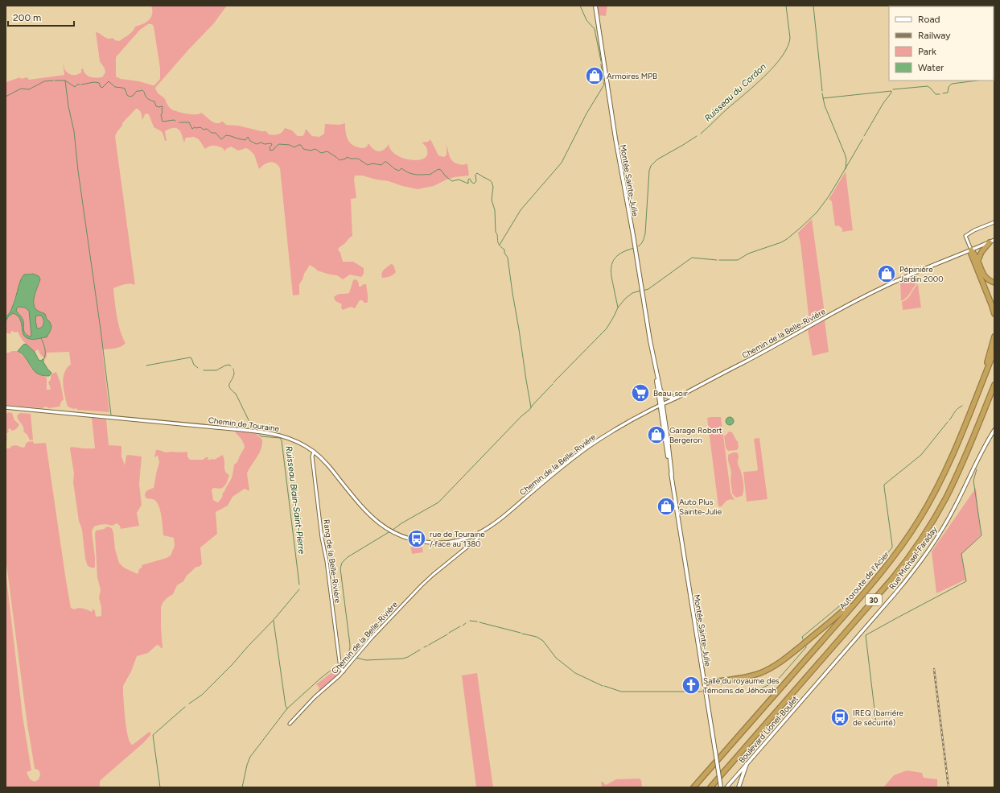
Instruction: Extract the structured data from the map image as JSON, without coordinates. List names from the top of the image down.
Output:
{
  "streets": {
    "highway": ["Autoroute de l'Acier", "30"],
    "main road": ["Montée Sainte-Julie"],
    "street": [
      "Chemin de la Belle-Rivière",
      "Chemin de Touraine",
      "Rue Michael-Faraday",
      "Rang de la Belle-Rivière",
      "Boulevard Lionel-Boulet"
    ]
  },
  "crossings": [
    ["Montée Sainte-Julie", "Chemin de la Belle-Rivière"],
    ["Chemin de la Belle-Rivière", "Chemin de Touraine"],
    ["Chemin de la Belle-Rivière", "Rang de la Belle-Rivière"],
    ["Chemin de Touraine", "Rang de la Belle-Rivière"],
    ["Rue Michael-Faraday", "Boulevard Lionel-Boulet"]
  ],
  "water": ["Ruisseau du Cordon", "Ruisseau Blain-Saint-Pierre"],
  "places": {
    "shop": [
      "Armoires MPB",
      "Pépinière Jardin 2000",
      "Garage Robert Bergeron",
      "Auto Plus Sainte-Julie"
    ],
    "supermarket": ["Beau-soir"],
    "bus stop": ["rue de Touraine / face au 1380", "IREQ (barriére de sécurité)"],
    "church": ["Salle du royaume des Témoins de Jéhovah"]
  },
  "legend": [
    "Road",
    "Railway",
    "Park",
    "Water"
  ],
  "scale_bar": "200 m"
}
